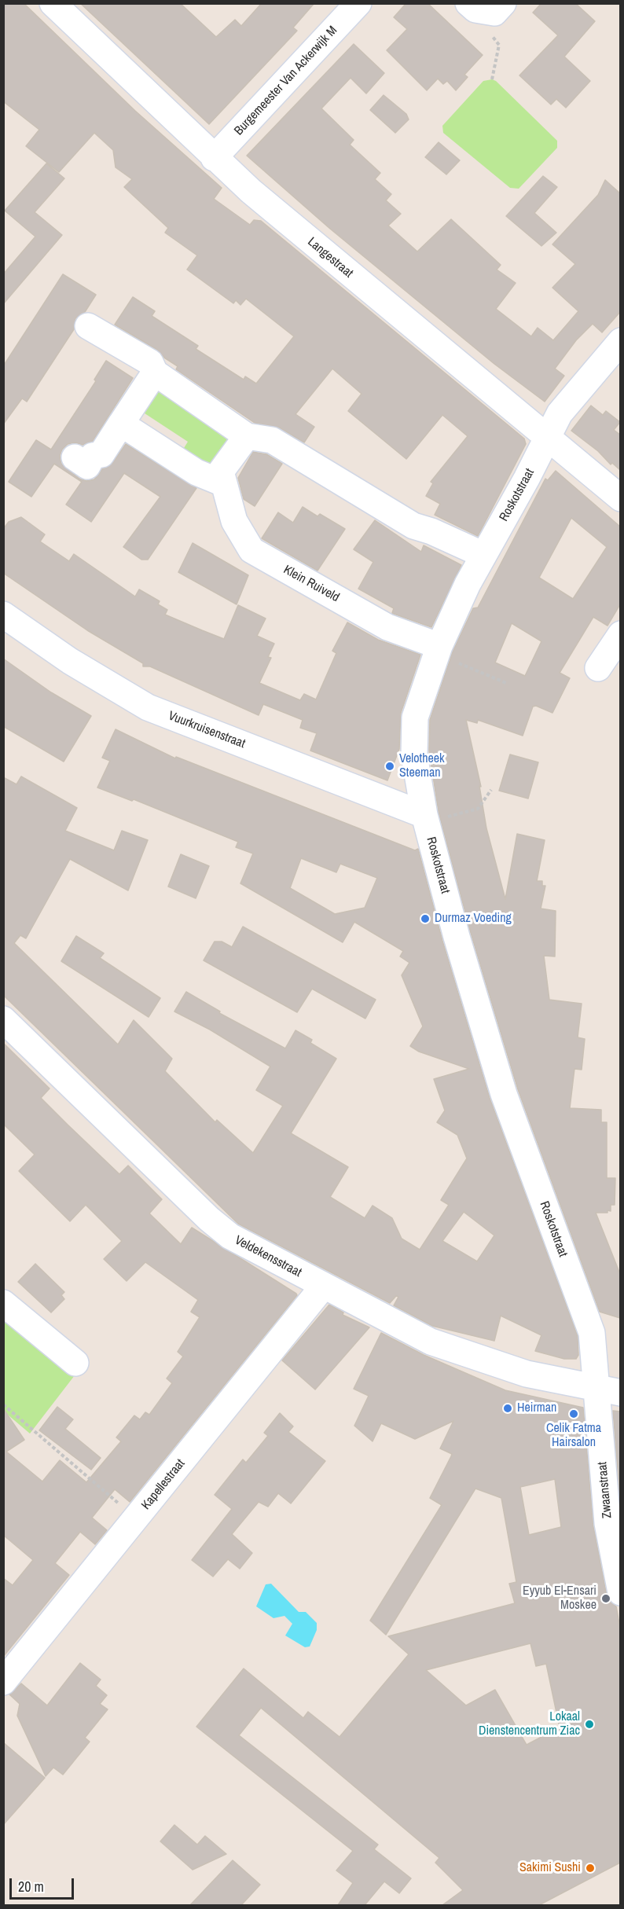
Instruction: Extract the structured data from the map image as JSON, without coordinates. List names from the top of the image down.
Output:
{
  "streets": {
    "street": [
      "Burgemeester Van Ackerwijk M",
      "Langestraat",
      "Roskotstraat",
      "Klein Ruiveld",
      "Vuurkruisenstraat",
      "Veldekensstraat",
      "Kapellestraat",
      "Zwaanstraat"
    ]
  },
  "crossings": [
    ["Burgemeester Van Ackerwijk M", "Langestraat"],
    ["Langestraat", "Roskotstraat"],
    ["Roskotstraat", "Klein Ruiveld"],
    ["Roskotstraat", "Vuurkruisenstraat"],
    ["Roskotstraat", "Veldekensstraat"],
    ["Roskotstraat", "Zwaanstraat"],
    ["Veldekensstraat", "Kapellestraat"],
    ["Veldekensstraat", "Zwaanstraat"]
  ],
  "places": [
    "Velotheek Steeman",
    "Durmaz Voeding",
    "Heirman",
    "Celik Fatma Hairsalon",
    "Eyyub El-Ensari Moskee",
    "Lokaal Dienstencentrum Ziac",
    "Sakimi Sushi"
  ],
  "scale_bar": "20 m"
}
